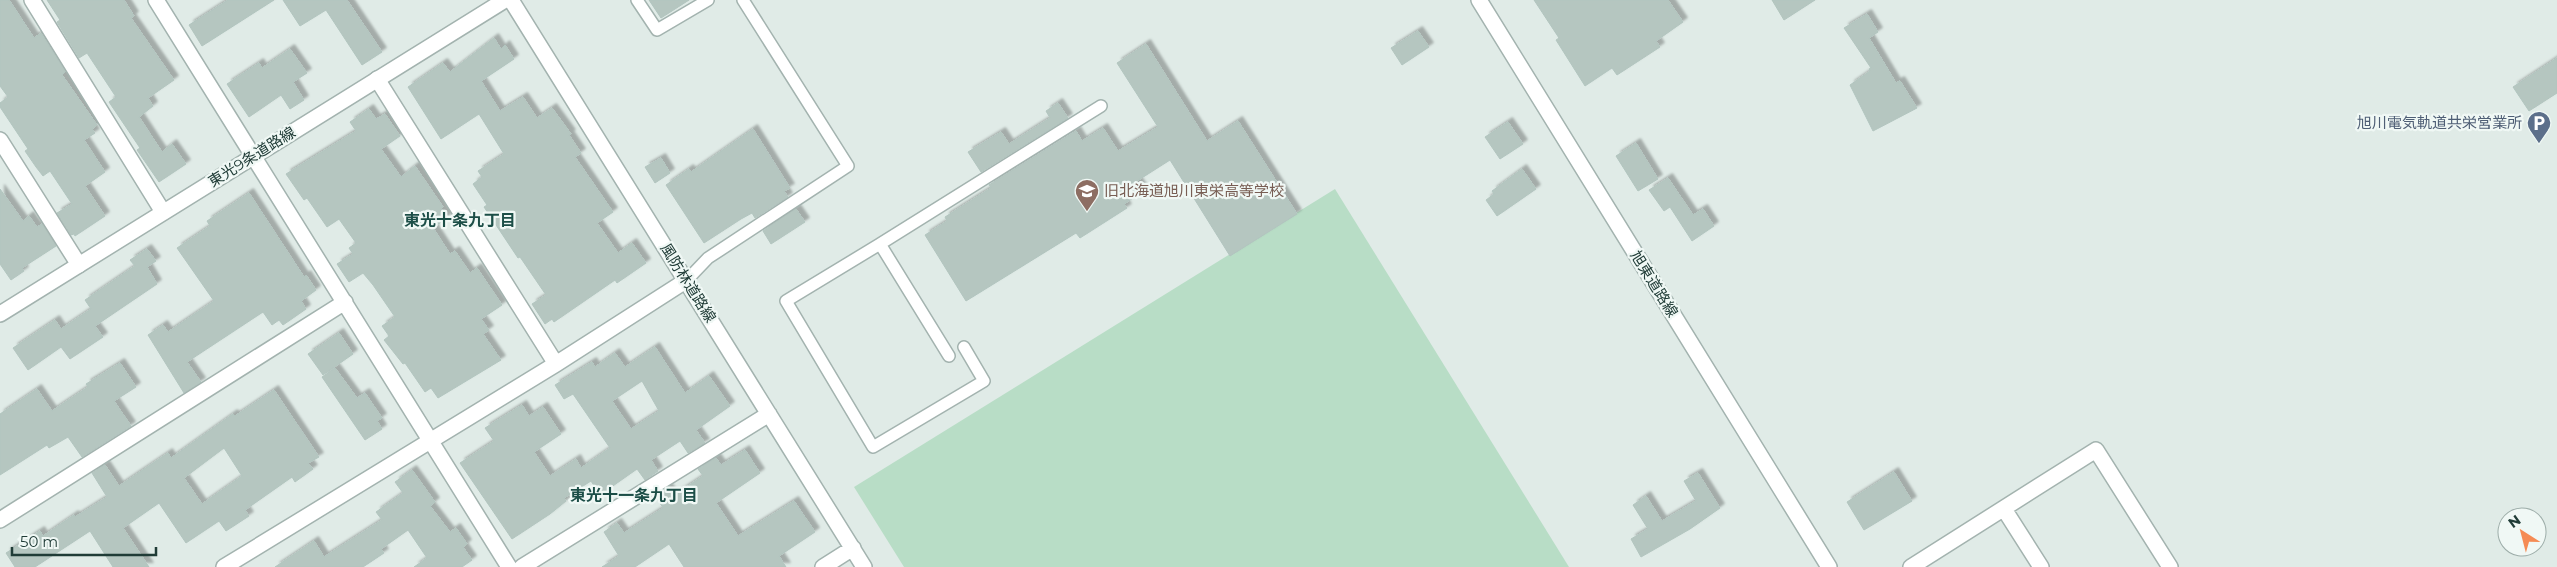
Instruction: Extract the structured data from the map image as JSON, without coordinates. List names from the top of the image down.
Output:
{
  "streets": {
    "street": ["東光9条道路線", "風防林道路線", "旭東道路線"]
  },
  "districts": ["東光十条九丁目", "東光十一条九丁目"],
  "places": {
    "parking": ["旭川電気軌道共栄営業所"],
    "school or university": ["旧北海道旭川東栄高等学校"]
  },
  "scale_bar": "50 m",
  "north": "top left"
}
